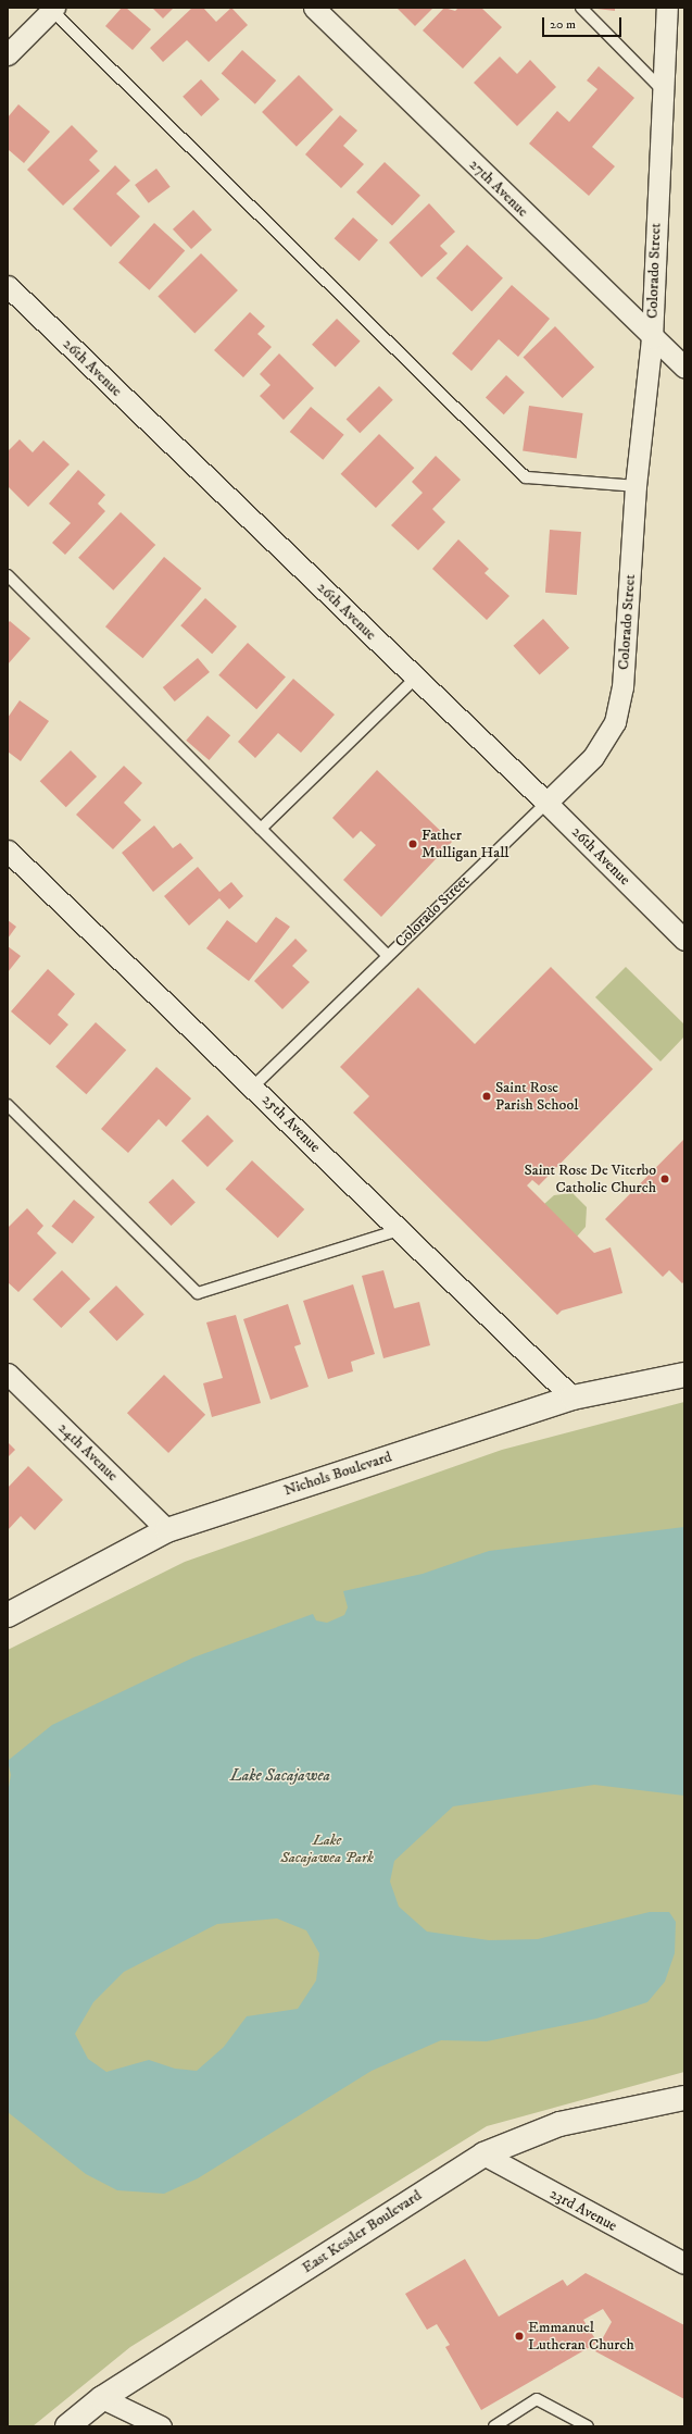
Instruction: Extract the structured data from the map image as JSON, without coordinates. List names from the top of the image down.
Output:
{
  "streets": {
    "main road": ["Nichols Boulevard", "East Kessler Boulevard"],
    "street": [
      "27th Avenue",
      "Colorado Street",
      "26th Avenue",
      "25th Avenue",
      "24th Avenue",
      "23rd Avenue"
    ]
  },
  "crossings": [
    ["27th Avenue", "Colorado Street"],
    ["Colorado Street", "26th Avenue"],
    ["Colorado Street", "25th Avenue"],
    ["25th Avenue", "Nichols Boulevard"],
    ["24th Avenue", "Nichols Boulevard"],
    ["23rd Avenue", "East Kessler Boulevard"]
  ],
  "water": ["Lake Sacajawea"],
  "parks": ["Lake Sacajawea Park"],
  "places": [
    "Father Mulligan Hall",
    "Saint Rose Parish School",
    "Saint Rose De Viterbo Catholic Church",
    "Emmanuel Lutheran Church"
  ],
  "scale_bar": "20 m"
}
